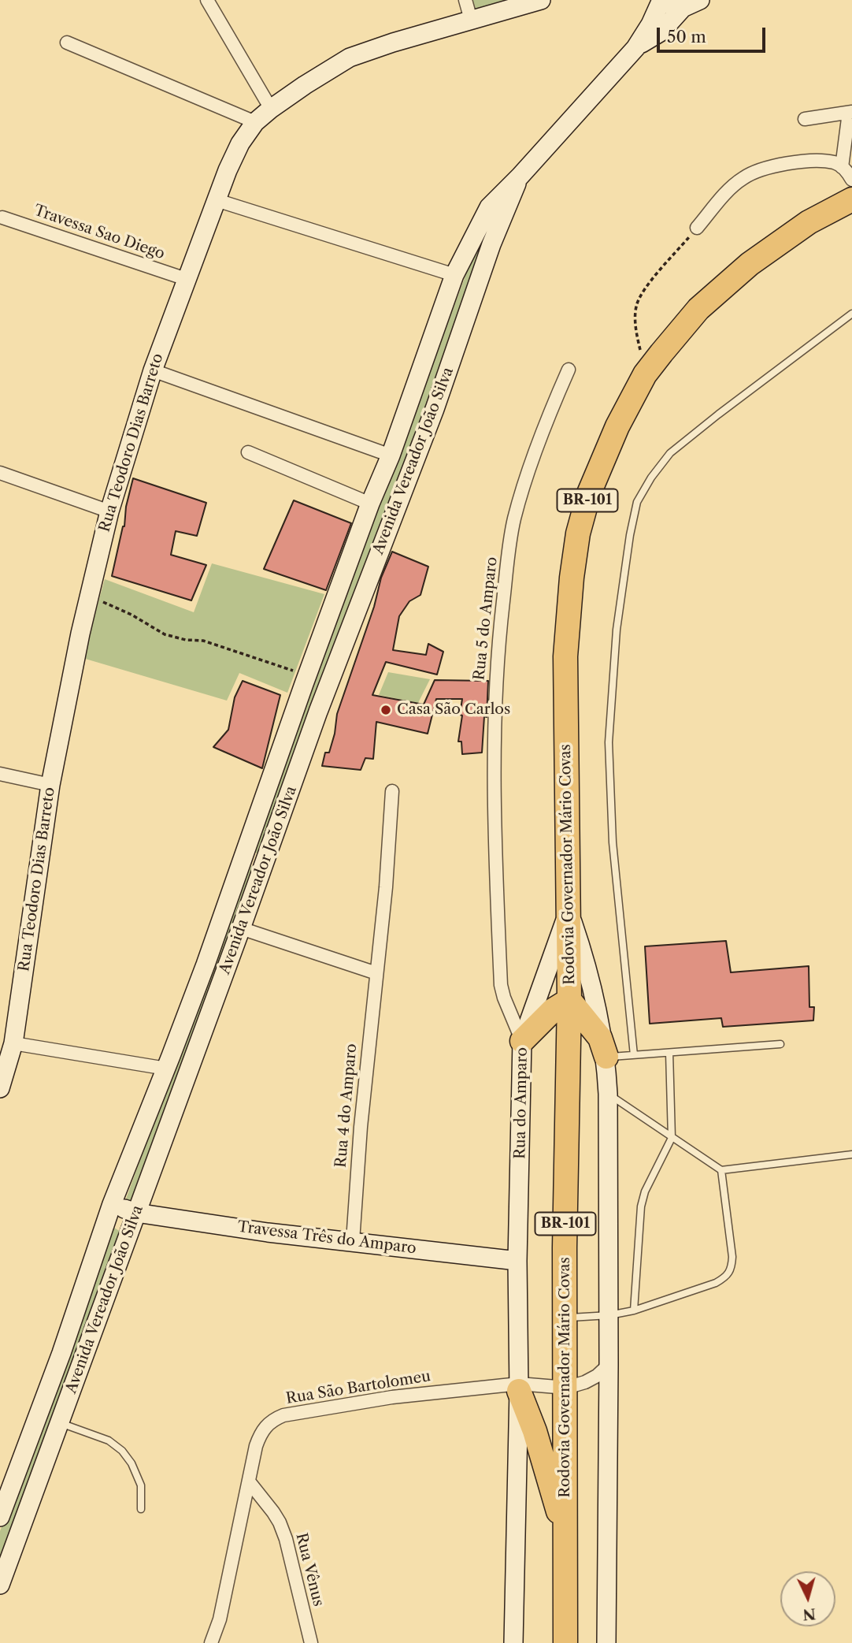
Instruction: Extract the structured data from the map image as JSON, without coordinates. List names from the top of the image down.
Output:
{
  "streets": {
    "highway": ["BR-101", "Rodovia Governador Mário Covas"],
    "street": [
      "Travessa Sao Diego",
      "Rua Teodoro Dias Barreto",
      "Avenida Vereador João Silva",
      "Rua 5 do Amparo",
      "Rua do Amparo",
      "Rua 4 do Amparo",
      "Travessa Três do Amparo",
      "Rua São Bartolomeu",
      "Rua Vênus"
    ]
  },
  "crossings": [
    ["Travessa Sao Diego", "Rua Teodoro Dias Barreto"],
    ["Avenida Vereador João Silva", "Travessa Três do Amparo"],
    ["Rua 5 do Amparo", "Rua do Amparo"],
    ["Rodovia Governador Mário Covas", "Rua do Amparo"],
    ["Rodovia Governador Mário Covas", "Rua São Bartolomeu"],
    ["Rua do Amparo", "Travessa Três do Amparo"],
    ["Rua do Amparo", "Rua São Bartolomeu"],
    ["Rua 4 do Amparo", "Travessa Três do Amparo"],
    ["Rua São Bartolomeu", "Rua Vênus"]
  ],
  "places": ["Casa São Carlos"],
  "scale_bar": "50 m",
  "north": "bottom"
}
